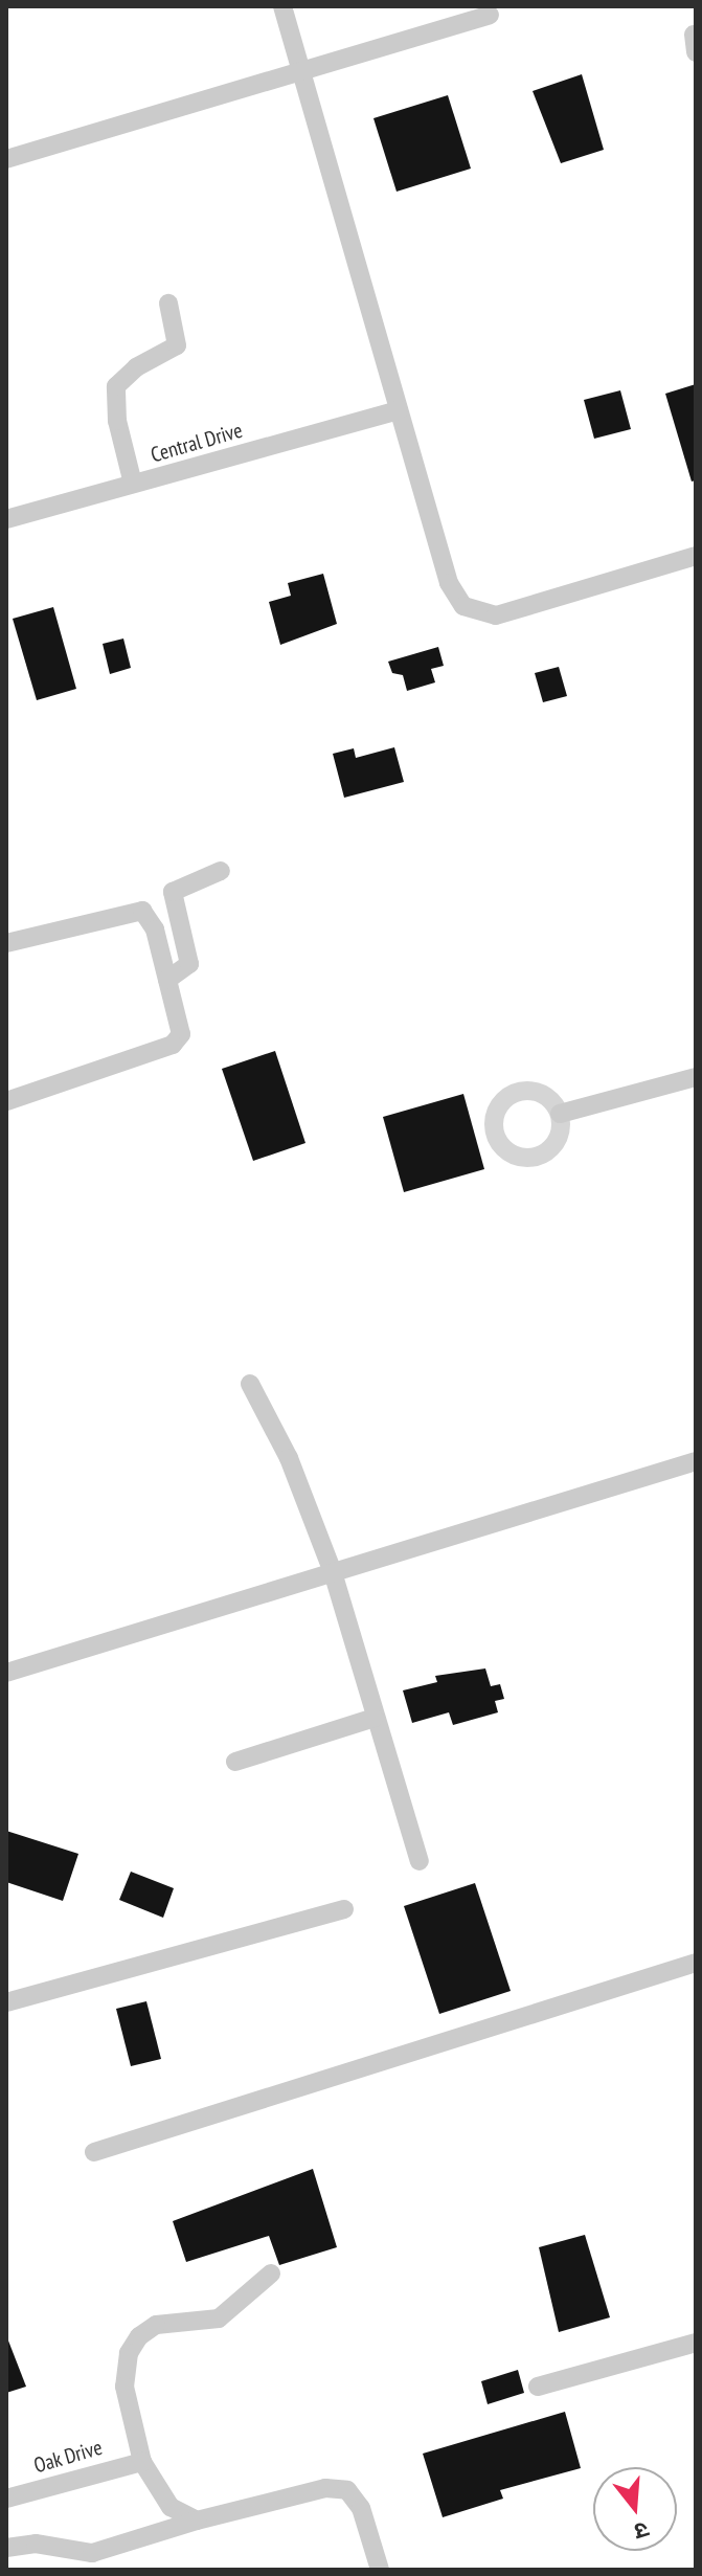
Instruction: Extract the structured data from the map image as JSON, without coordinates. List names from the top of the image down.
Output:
{
  "streets": {
    "street": ["Central Drive", "Oak Drive"]
  },
  "north": "bottom"
}
